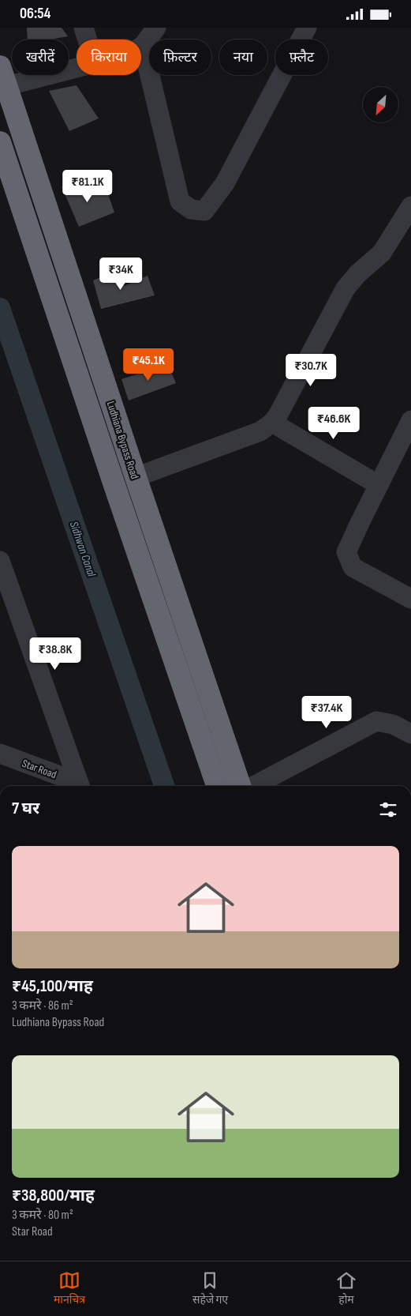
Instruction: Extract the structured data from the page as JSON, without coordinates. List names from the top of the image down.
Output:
{
  "streets": {
    "highway": ["Ludhiana Bypass Road"],
    "street": ["Star Road"]
  },
  "water": ["Sidhwan Canal"],
  "north": "bottom left",
  "page": {
    "status": "06:54",
    "chip": [
      "खरीदें",
      "किराया",
      "फ़िल्टर",
      "नया",
      "फ़्लैट"
    ],
    "price": [
      "₹81.1K",
      "₹34K",
      "₹45.1K",
      "₹30.7K",
      "₹46.6K",
      "₹38.8K",
      "₹37.4K"
    ],
    "heading": "7 घर",
    "list": [
      {
        "name": "₹45,100/माह",
        "note": "3 कमरे · 86 m² · Ludhiana Bypass Road"
      },
      {
        "name": "₹38,800/माह",
        "note": "3 कमरे · 80 m² · Star Road"
      }
    ],
    "tabs": ["मानचित्र", "सहेजे गए", "होम"]
  }
}
